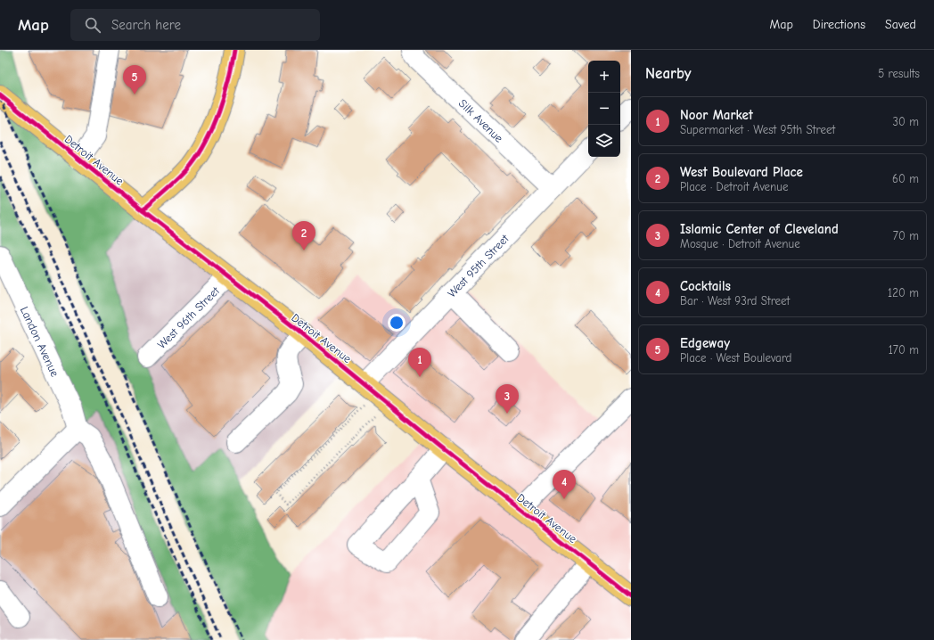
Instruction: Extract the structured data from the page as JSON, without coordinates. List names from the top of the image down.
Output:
{
  "streets": {
    "main road": ["Detroit Avenue"],
    "street": [
      "Silk Avenue",
      "West 95th Street",
      "West 96th Street",
      "Landon Avenue"
    ]
  },
  "crossings": [
    ["Silk Avenue", "West 95th Street"],
    ["Detroit Avenue", "West 95th Street"],
    ["Detroit Avenue", "West 96th Street"]
  ],
  "page": {
    "header": "Map",
    "search": "Search here",
    "nav": ["Map", "Directions", "Saved"],
    "heading": ["Nearby", "5 results"],
    "map_buttons": ["+", "−"],
    "pins": [
      "5",
      "2",
      "1",
      "3",
      "4"
    ],
    "list": [
      {
        "mark": "1",
        "name": "Noor Market",
        "note": "Supermarket · West 95th Street",
        "value": "30 m"
      },
      {
        "mark": "2",
        "name": "West Boulevard Place",
        "note": "Place · Detroit Avenue",
        "value": "60 m"
      },
      {
        "mark": "3",
        "name": "Islamic Center of Cleveland",
        "note": "Mosque · Detroit Avenue",
        "value": "70 m"
      },
      {
        "mark": "4",
        "name": "Cocktails",
        "note": "Bar · West 93rd Street",
        "value": "120 m"
      },
      {
        "mark": "5",
        "name": "Edgeway",
        "note": "Place · West Boulevard",
        "value": "170 m"
      }
    ]
  }
}
